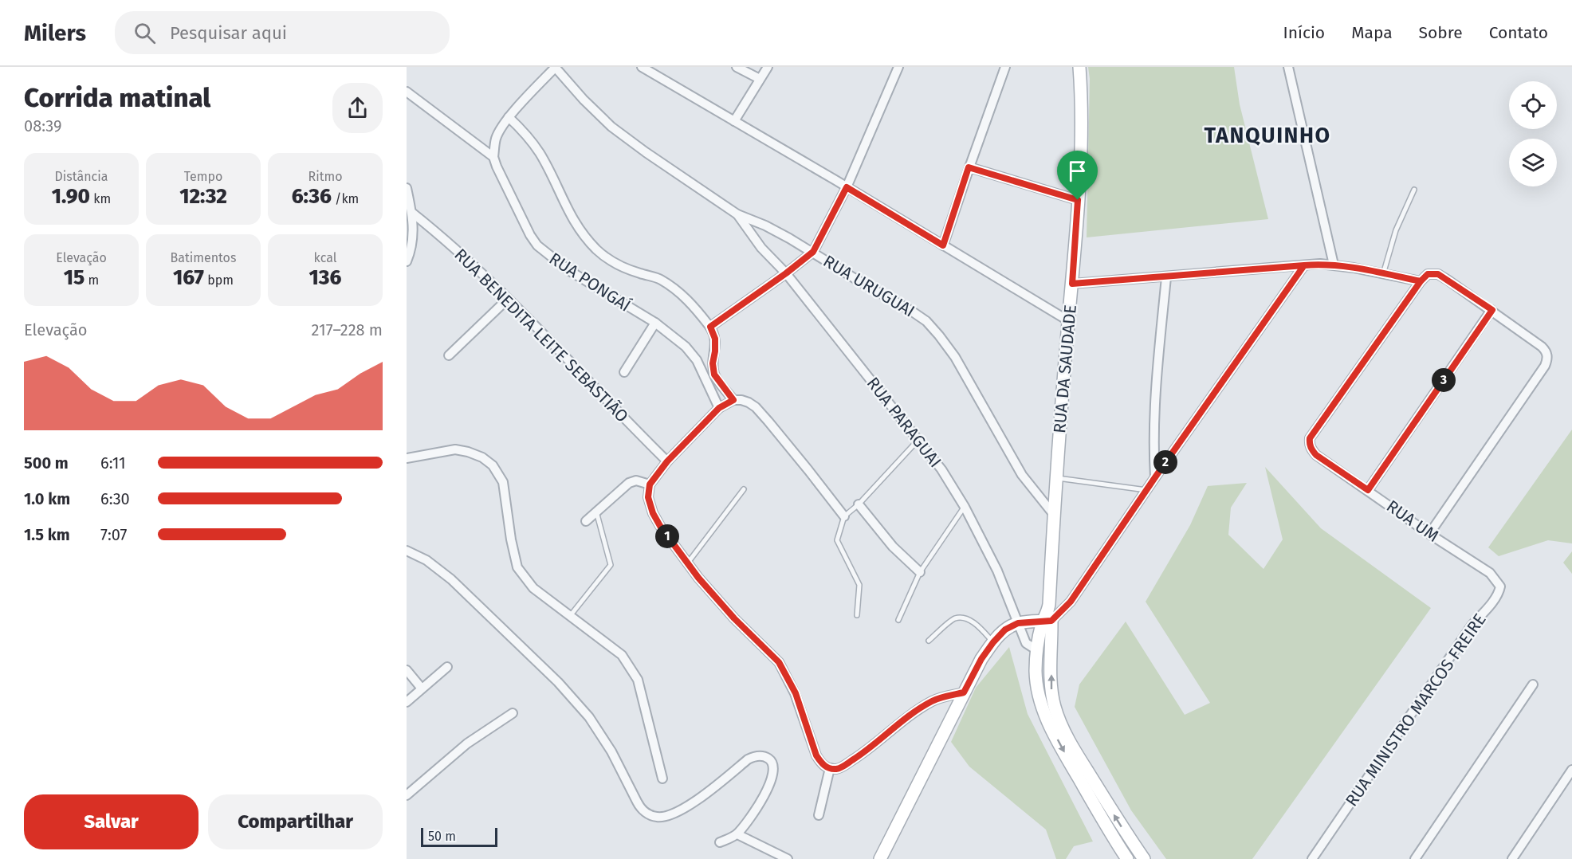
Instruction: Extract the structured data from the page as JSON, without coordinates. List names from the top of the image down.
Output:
{
  "streets": {
    "main road": ["RUA DA SAUDADE"],
    "street": [
      "RUA PONGAÍ",
      "RUA URUGUAI",
      "RUA BENEDITA LEITE SEBASTIÃO",
      "RUA PARAGUAI",
      "RUA UM",
      "RUA MINISTRO MARCOS FREIRE"
    ]
  },
  "crossings": [
    ["RUA URUGUAI", "RUA DA SAUDADE"],
    ["RUA URUGUAI", "RUA PARAGUAI"],
    ["RUA UM", "RUA MINISTRO MARCOS FREIRE"]
  ],
  "districts": ["TANQUINHO"],
  "scale_bar": "50 m",
  "page": {
    "header": "Milers",
    "search": "Pesquisar aqui",
    "nav": [
      "Início",
      "Mapa",
      "Sobre",
      "Contato"
    ],
    "heading": ["Corrida matinal", "08:39"],
    "stats": [
      ["Distância", "1.90 km"],
      ["Tempo", "12:32"],
      ["Ritmo", "6:36 /km"],
      ["Elevação", "15 m"],
      ["Batimentos", "167 bpm"],
      ["kcal", "136"]
    ],
    "chart": ["Elevação", "217–228 m"],
    "pins": ["3", "2", "1"],
    "list": [
      {
        "name": "500 m",
        "note": "6:11"
      },
      {
        "name": "1.0 km",
        "note": "6:30"
      },
      {
        "name": "1.5 km",
        "note": "7:07"
      }
    ],
    "buttons": ["Salvar", "Compartilhar"],
    "scale": "50 m"
  }
}
